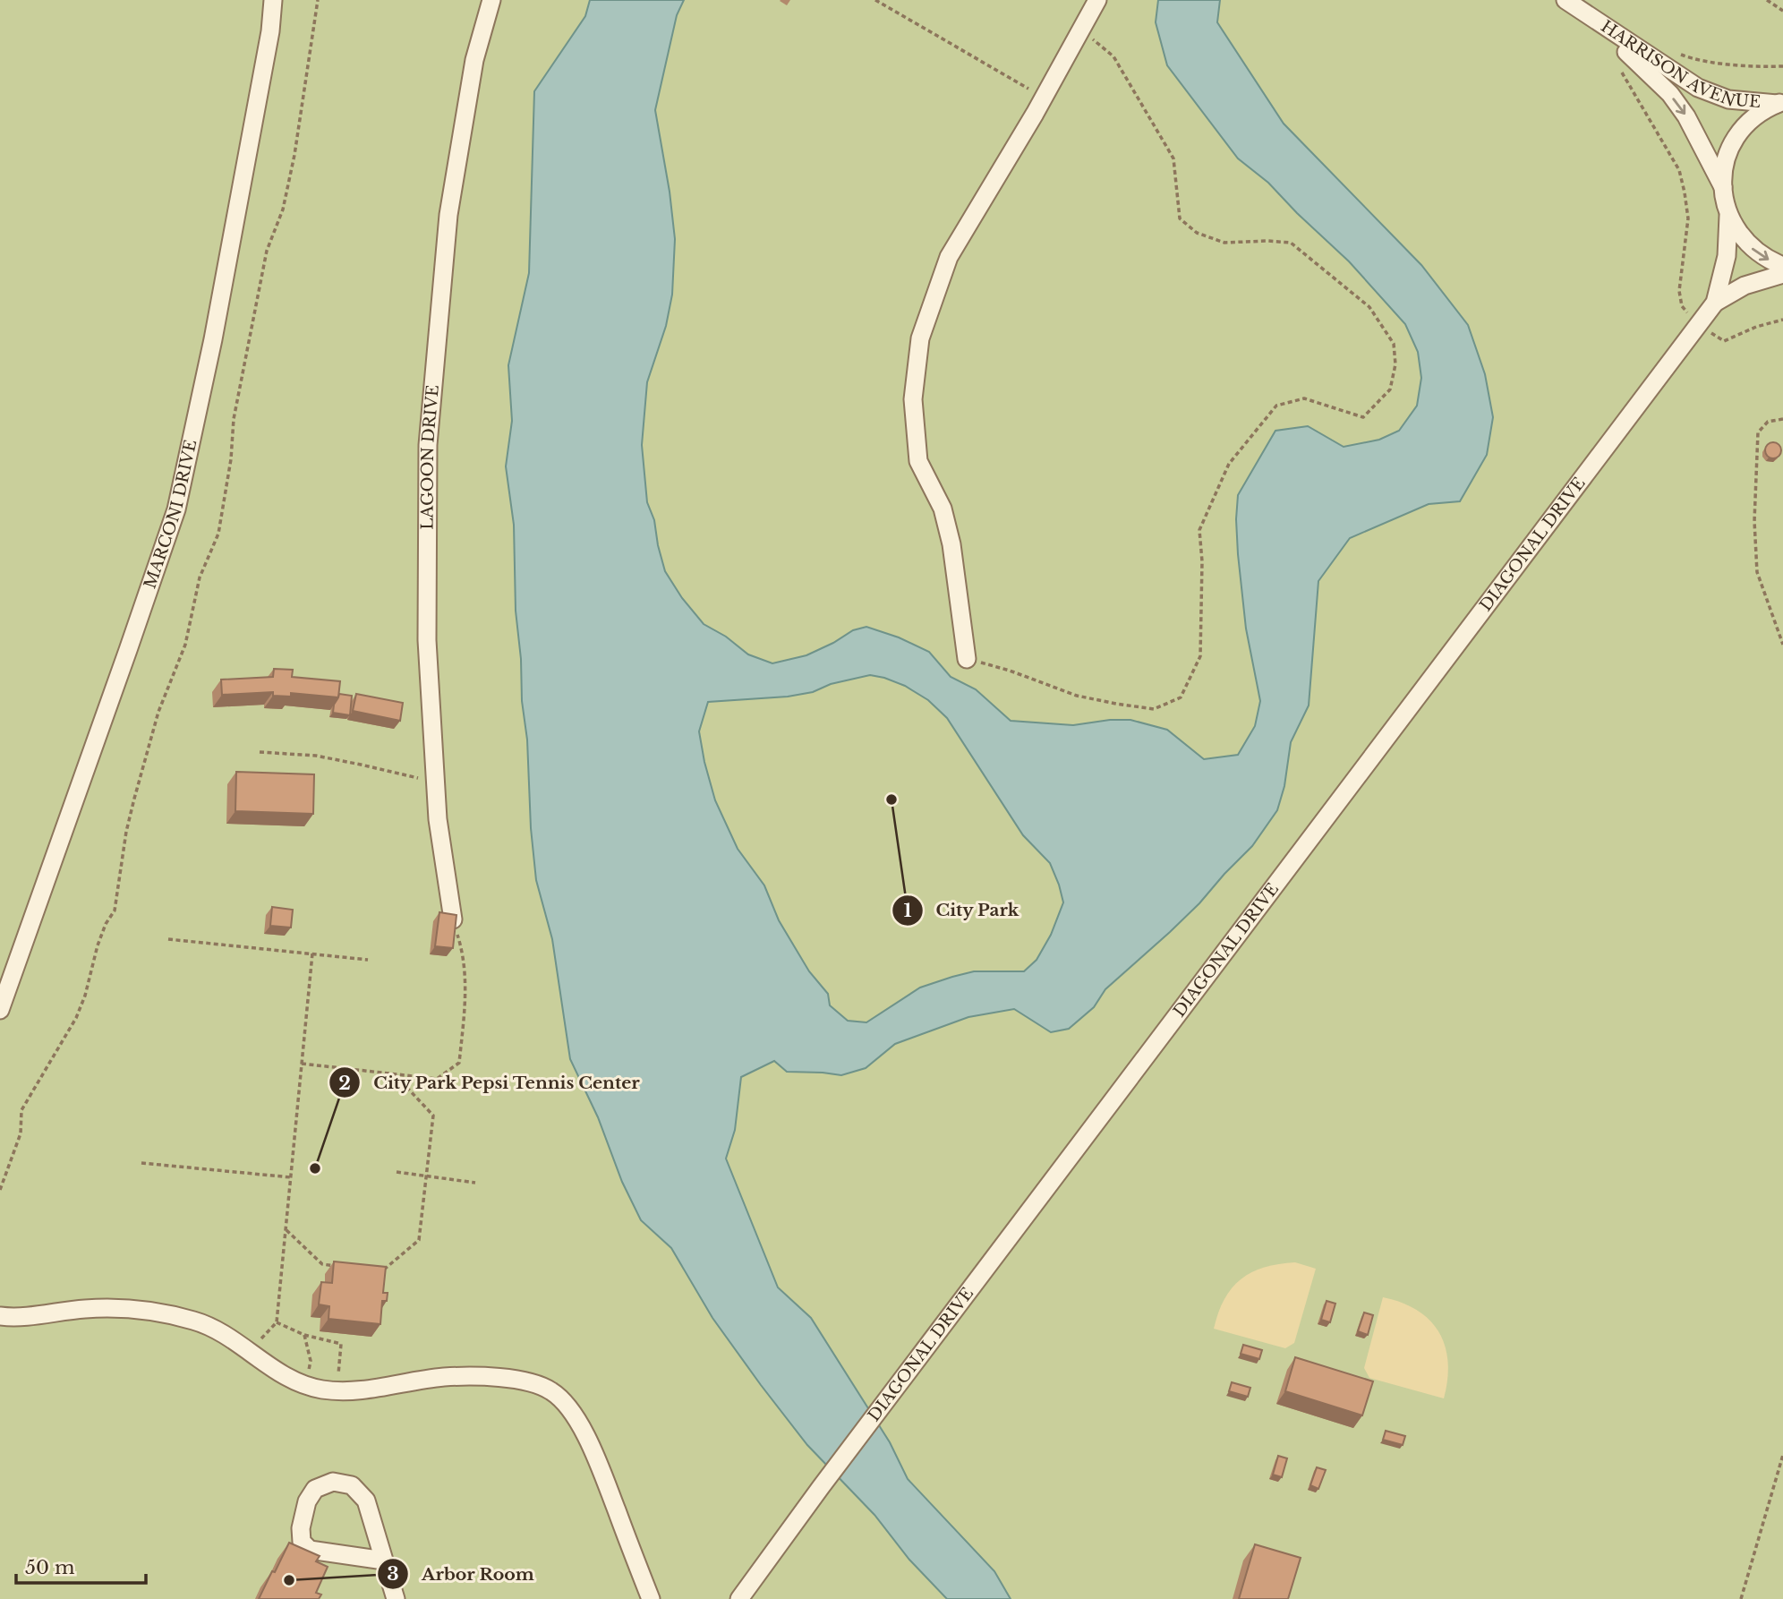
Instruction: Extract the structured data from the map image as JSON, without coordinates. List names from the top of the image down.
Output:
{
  "streets": {
    "street": [
      "HARRISON AVENUE",
      "LAGOON DRIVE",
      "MARCONI DRIVE",
      "DIAGONAL DRIVE"
    ]
  },
  "crossings": [
    ["HARRISON AVENUE", "DIAGONAL DRIVE"]
  ],
  "one_way": ["HARRISON AVENUE"],
  "places": ["City Park", "City Park Pepsi Tennis Center", "Arbor Room"],
  "scale_bar": "50 m"
}
